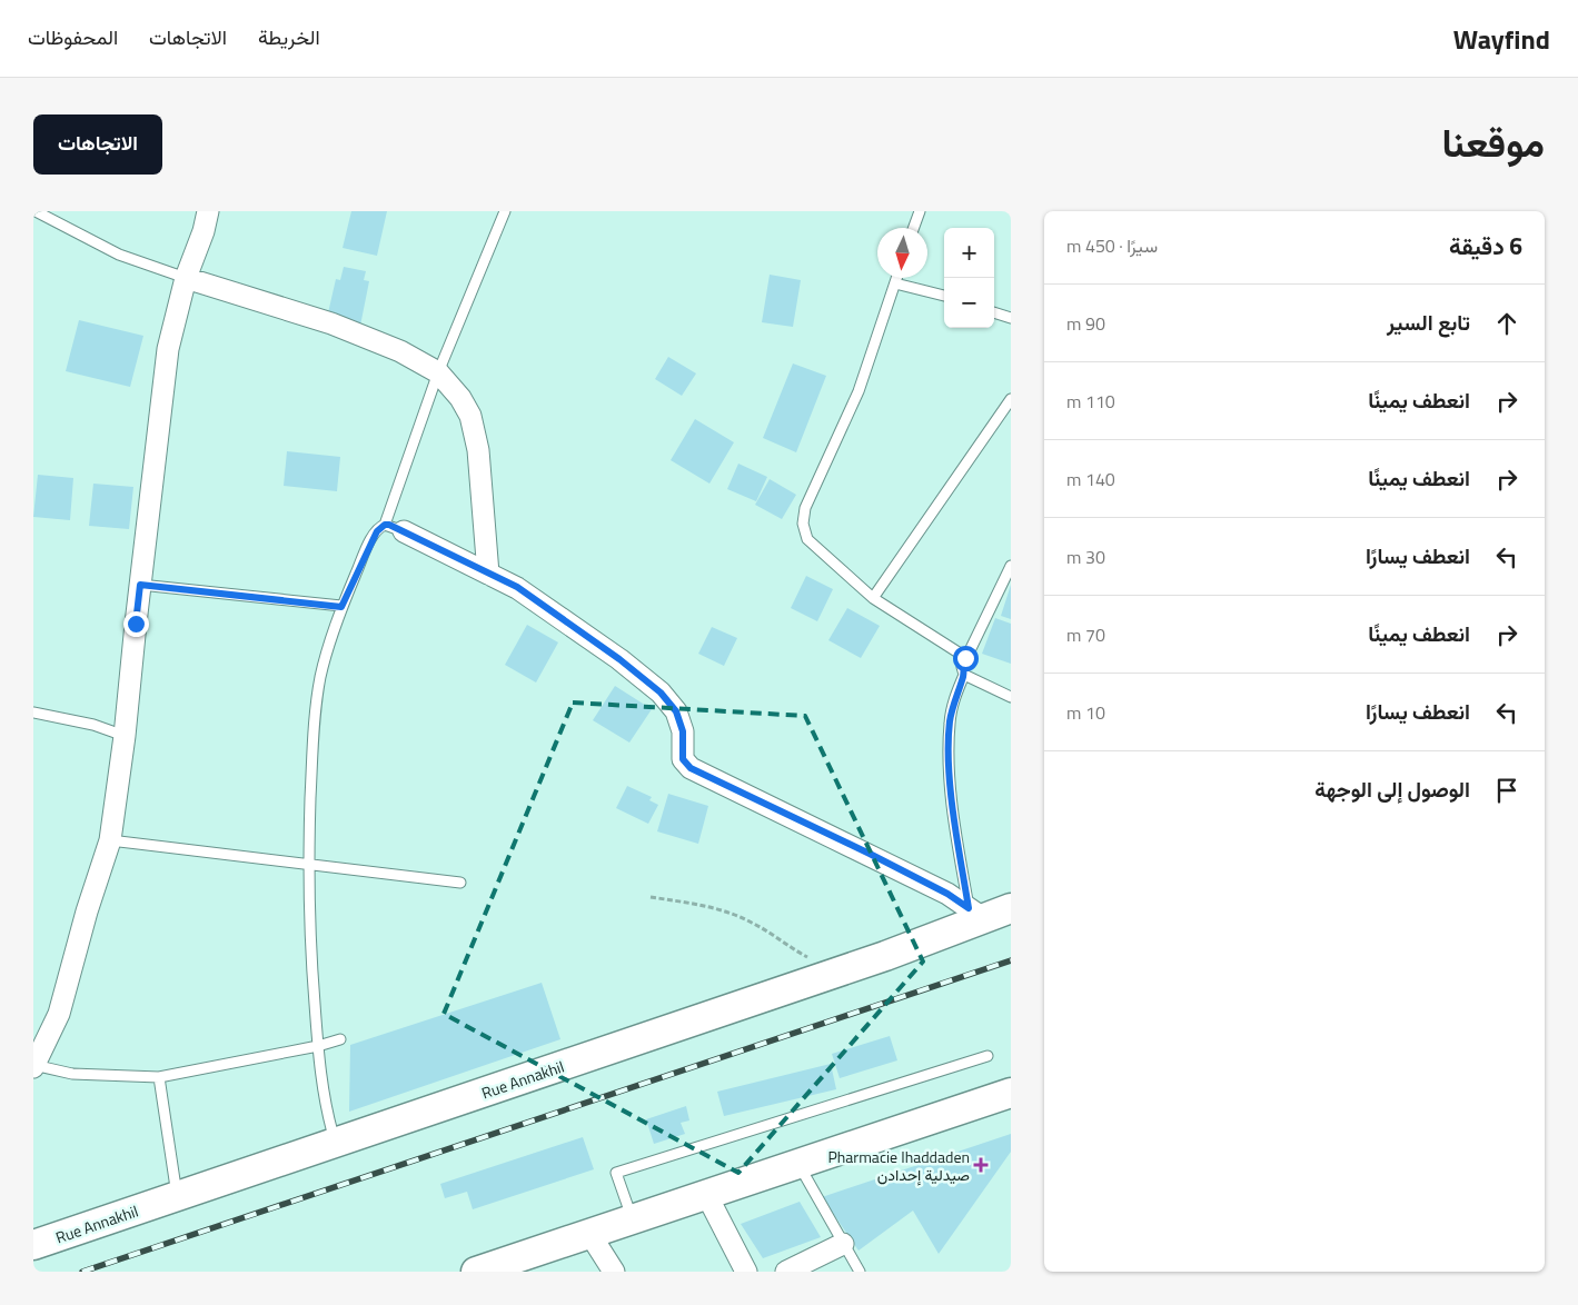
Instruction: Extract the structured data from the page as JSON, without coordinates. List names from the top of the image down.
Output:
{
  "streets": {
    "street": ["Rue Annakhil"]
  },
  "places": {
    "health": ["Pharmacie Ihaddaden صيدلية إحدادن"]
  },
  "north": "bottom",
  "page": {
    "header": "Wayfind",
    "nav": ["الخريطة", "الاتجاهات", "المحفوظات"],
    "title": "موقعنا",
    "buttons": "الاتجاهات",
    "heading": ["6 دقيقة", "سيرًا · 450 m"],
    "map_buttons": ["+", "−"],
    "list": [
      ["تابع السير", "90 m"],
      ["انعطف يمينًا", "110 m"],
      ["انعطف يمينًا", "140 m"],
      ["انعطف يسارًا", "30 m"],
      ["انعطف يمينًا", "70 m"],
      ["انعطف يسارًا", "10 m"],
      "الوصول إلى الوجهة"
    ]
  }
}
